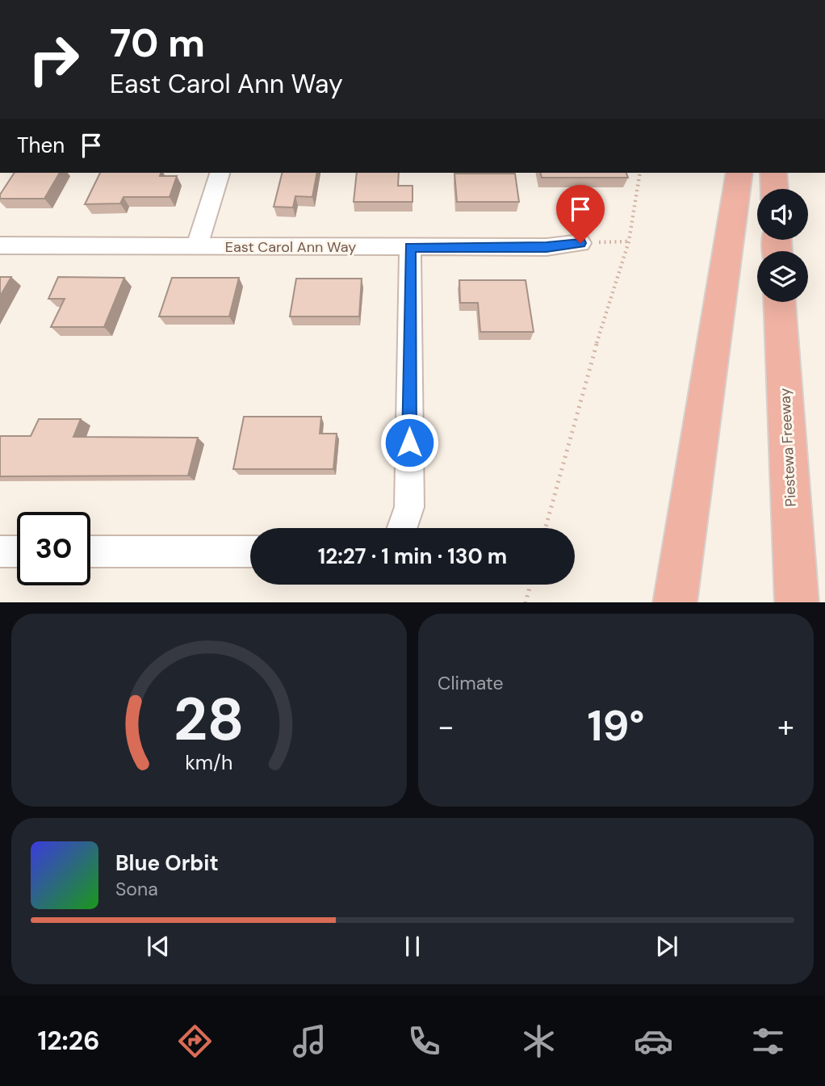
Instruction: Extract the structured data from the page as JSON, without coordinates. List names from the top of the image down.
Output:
{
  "streets": {
    "highway": ["Piestewa Freeway"],
    "street": ["East Carol Ann Way"]
  },
  "page": {
    "turn": ["70 m", "East Carol Ann Way"],
    "then": "Then",
    "limit": "30",
    "trip": "12:27 · 1 min · 130 m",
    "tile": "Climate",
    "heat": ["−", "19°", "+"],
    "song": ["Blue Orbit", "Sona"],
    "tabs": "12:26",
    "gauge": ["28", "km/h"]
  }
}
